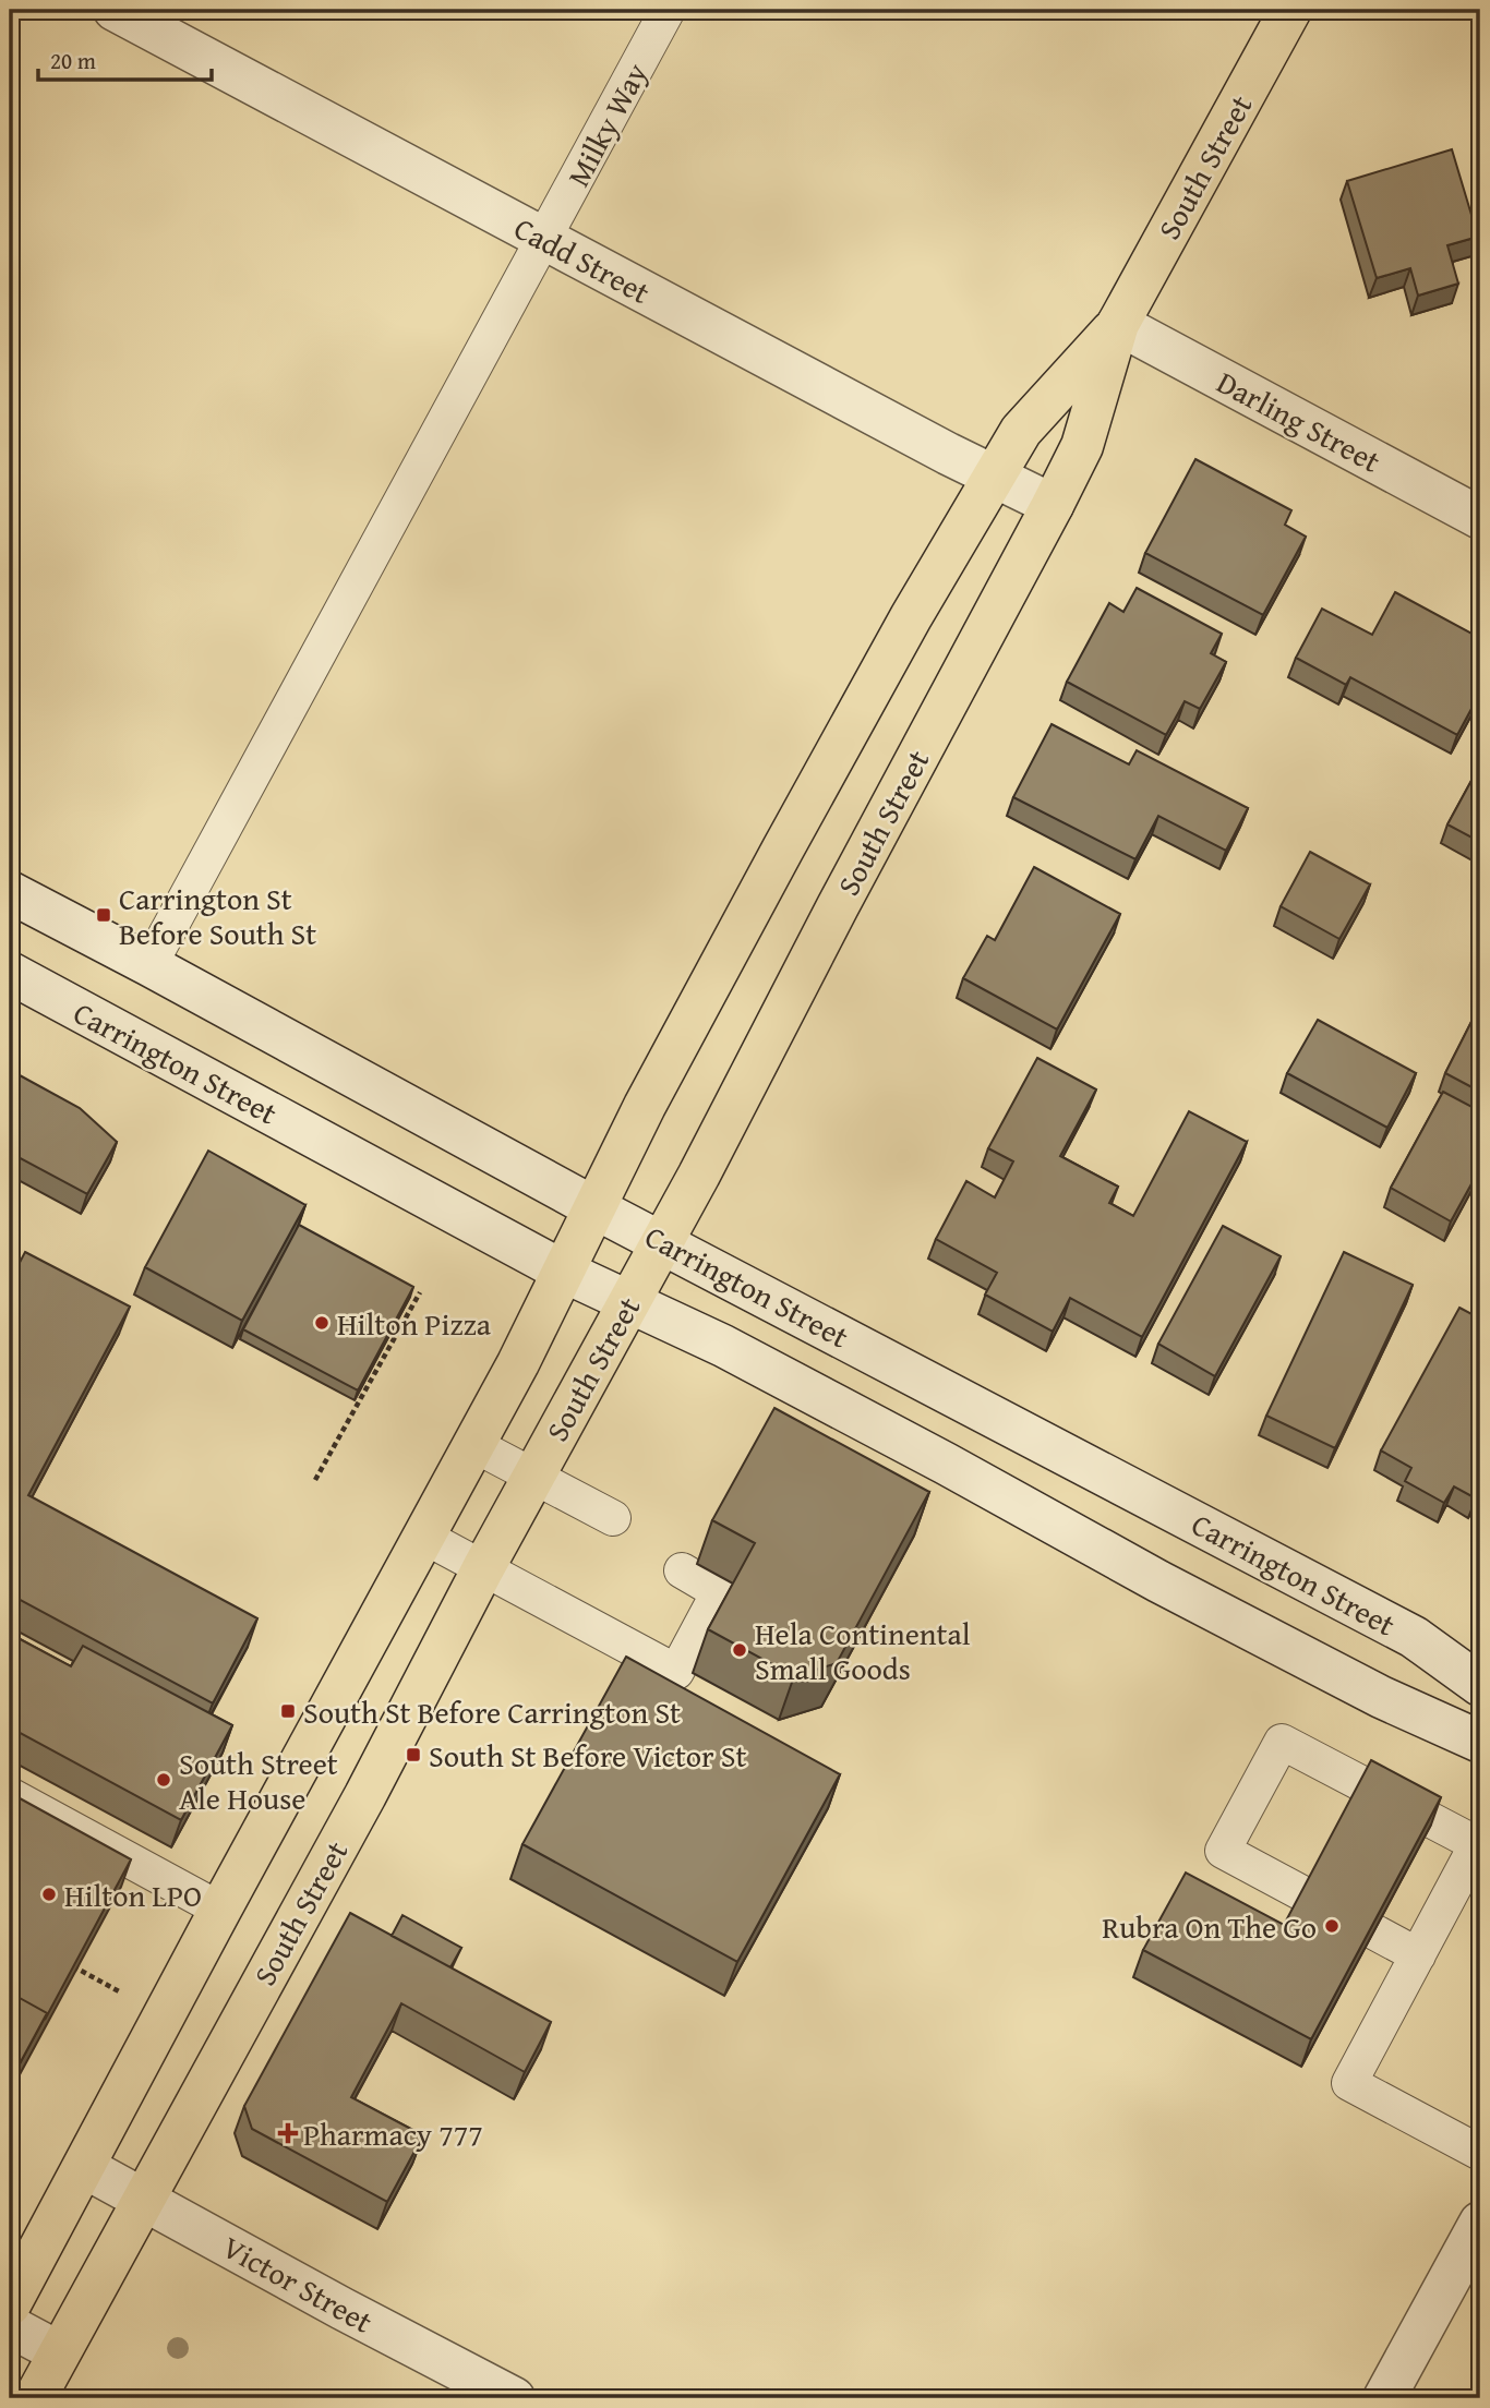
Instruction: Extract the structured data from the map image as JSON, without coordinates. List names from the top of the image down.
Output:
{
  "streets": {
    "main road": [
      "South Street",
      "Cadd Street",
      "Darling Street",
      "Carrington Street",
      "Victor Street"
    ],
    "lane": ["Milky Way"]
  },
  "crossings": [
    ["Milky Way", "Cadd Street"],
    ["Milky Way", "Carrington Street"],
    ["South Street", "Cadd Street"],
    ["South Street", "Darling Street"],
    ["South Street", "Carrington Street"],
    ["South Street", "Victor Street"]
  ],
  "places": {
    "transit": ["Carrington St Before South St", "South St Before Carrington St", "South St Before Victor St"],
    "other": [
      "Hilton Pizza",
      "Hela Continental Small Goods",
      "South Street Ale House",
      "Hilton LPO",
      "Rubra On The Go"
    ],
    "health": ["Pharmacy 777"]
  },
  "scale_bar": "20 m"
}
